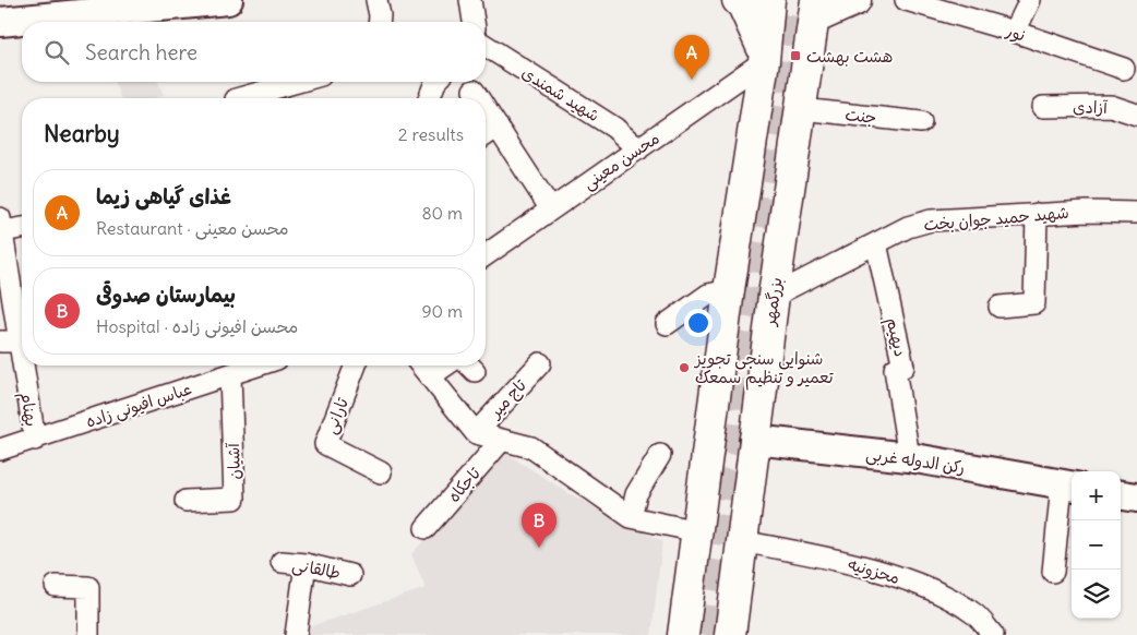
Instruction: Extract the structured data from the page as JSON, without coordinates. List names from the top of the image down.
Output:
{
  "streets": {
    "main road": ["بزرگمهر", "رکن الدوله غربی"],
    "street": [
      "نور",
      "شهید شمندی",
      "آزادی",
      "جنت",
      "محسن معینی",
      "شهید حمید جوان بخت",
      "دیهیم",
      "تاج میر",
      "عباس افیونی زاده",
      "بهنام",
      "تارانی",
      "آشیان",
      "تاجکاه",
      "طالقانی",
      "محزونیه"
    ]
  },
  "crossings": [
    ["شهید شمندی", "محسن معینی"],
    ["جنت", "بزرگمهر"],
    ["شهید حمید جوان بخت", "بزرگمهر"],
    ["شهید حمید جوان بخت", "دیهیم"],
    ["بزرگمهر", "رکن الدوله غربی"],
    ["بزرگمهر", "محزونیه"],
    ["دیهیم", "رکن الدوله غربی"],
    ["عباس افیونی زاده", "بهنام"],
    ["عباس افیونی زاده", "آشیان"]
  ],
  "places": {
    "transit": ["هشت بهشت"],
    "other": ["شنوایی سنجی تجویز تعمیر و تنظیم سمعک"]
  },
  "page": {
    "search": "Search here",
    "pins": ["A", "B"],
    "heading": ["Nearby", "2 results"],
    "list": [
      {
        "mark": "A",
        "name": "غذای گیاهی زیما",
        "note": "Restaurant · محسن معینی",
        "value": "80 m"
      },
      {
        "mark": "B",
        "name": "بیمارستان صدوقی",
        "note": "Hospital · محسن افیونی زاده",
        "value": "90 m"
      }
    ],
    "map_buttons": ["+", "−"]
  }
}
